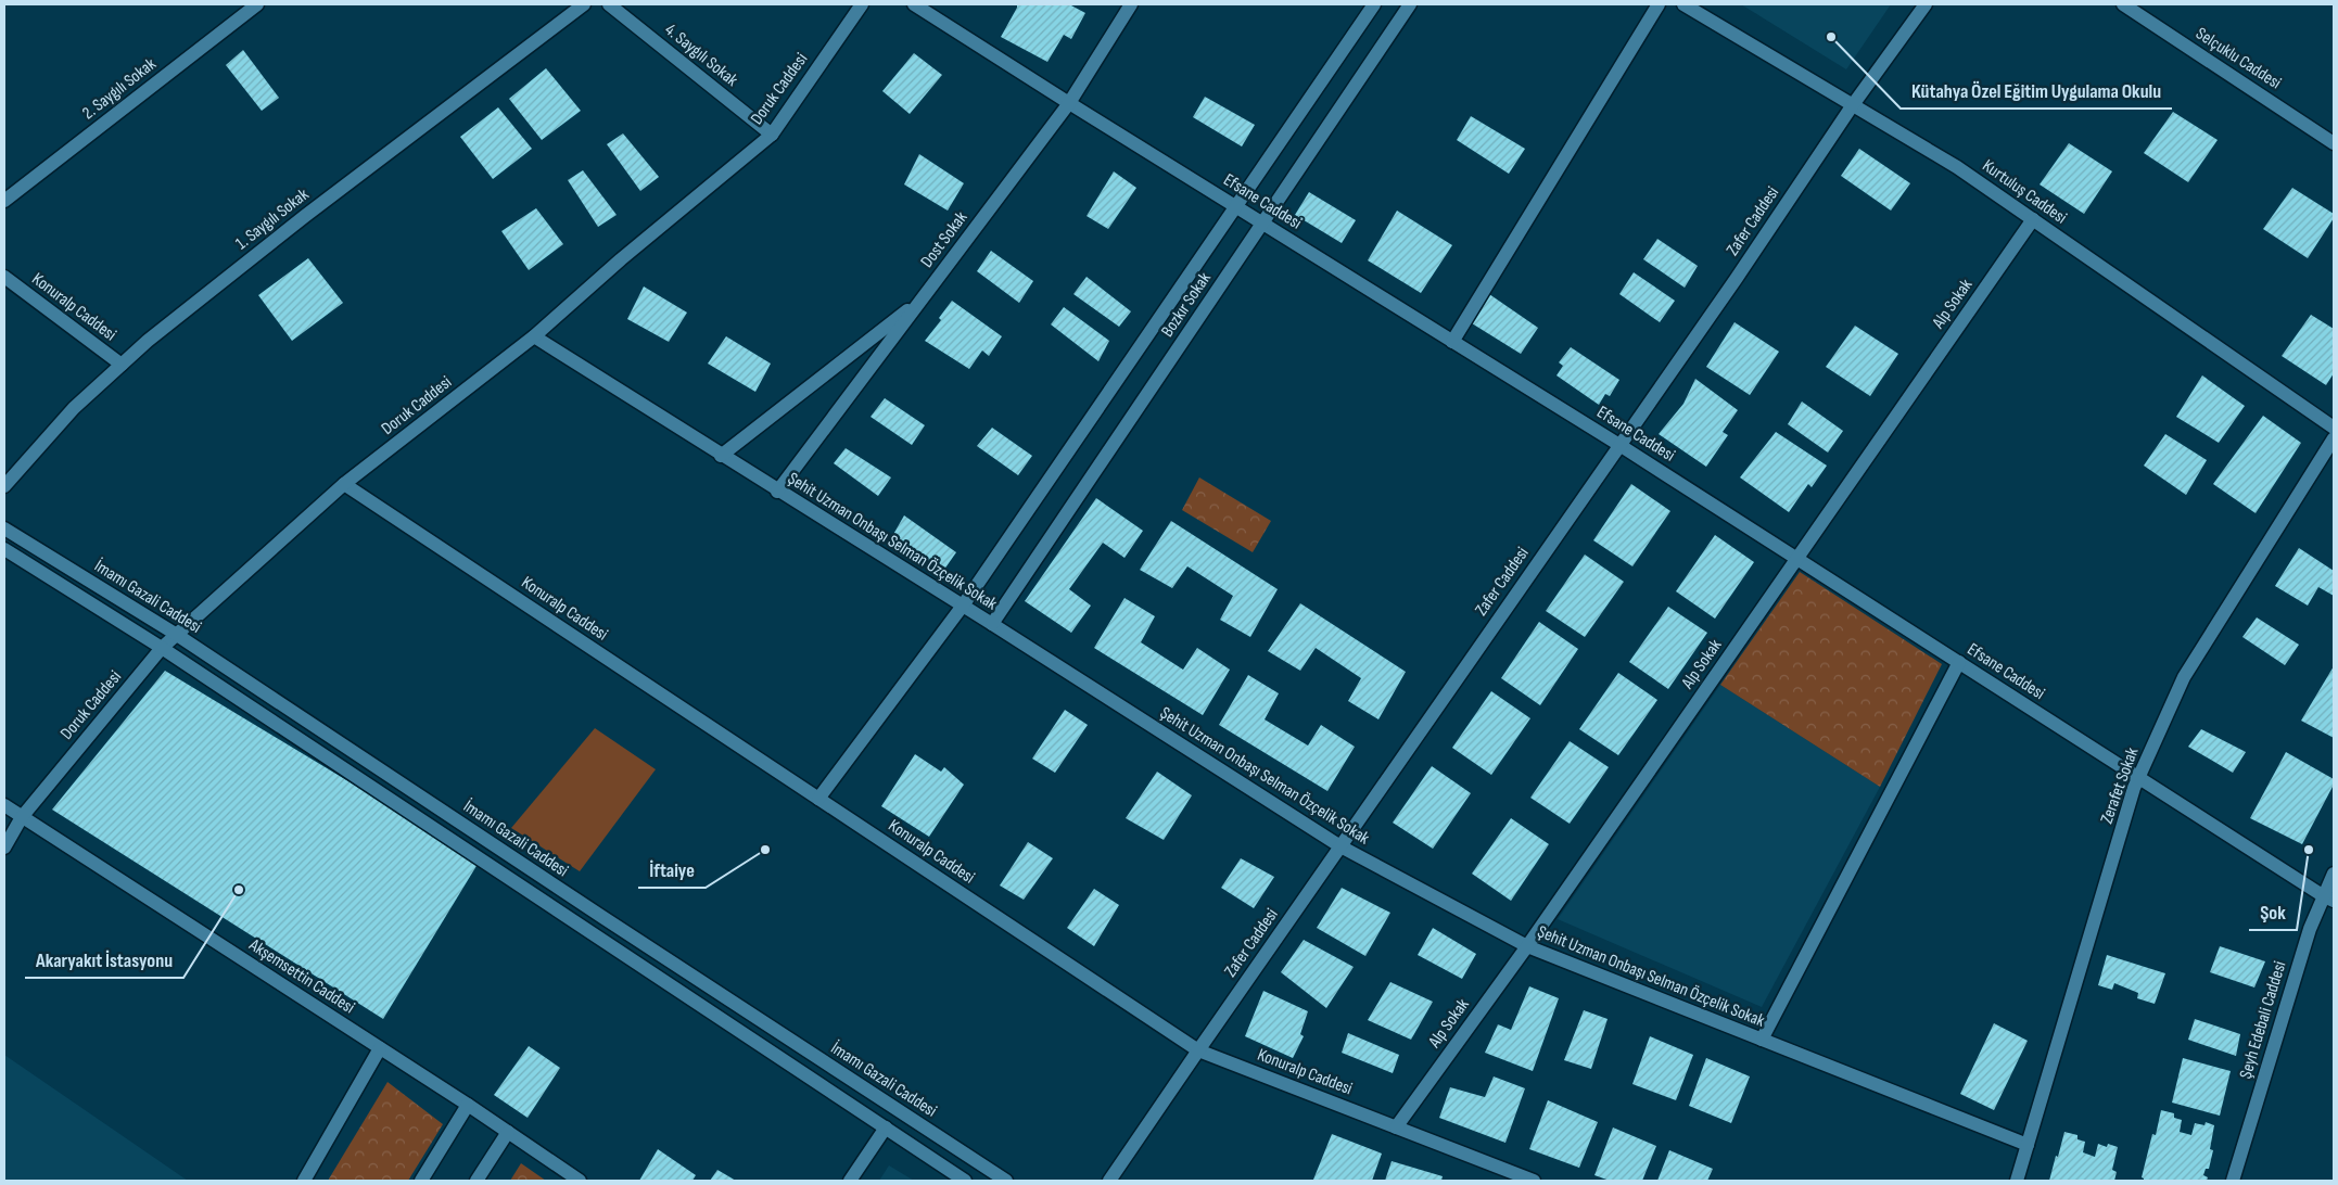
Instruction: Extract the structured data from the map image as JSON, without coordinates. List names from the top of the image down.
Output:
{
  "streets": {
    "street": [
      "4. Saygılı Sokak",
      "Selçuklu Caddesi",
      "2. Saygılı Sokak",
      "Doruk Caddesi",
      "Kurtuluş Caddesi",
      "Efsane Caddesi",
      "1. Saygılı Sokak",
      "Zafer Caddesi",
      "Dost Sokak",
      "Alp Sokak",
      "Bozkır Sokak",
      "Konuralp Caddesi",
      "Şehit Uzman Onbaşı Selman Özçelik Sokak",
      "İmamı Gazali Caddesi",
      "Zerafet Sokak",
      "Akşemsettin Caddesi",
      "Şeyh Edebali Caddesi"
    ]
  },
  "crossings": [
    ["4. Saygılı Sokak", "Doruk Caddesi"],
    ["Doruk Caddesi", "Konuralp Caddesi"],
    ["Doruk Caddesi", "Şehit Uzman Onbaşı Selman Özçelik Sokak"],
    ["Doruk Caddesi", "İmamı Gazali Caddesi"],
    ["Doruk Caddesi", "Akşemsettin Caddesi"],
    ["Kurtuluş Caddesi", "Zafer Caddesi"],
    ["Kurtuluş Caddesi", "Alp Sokak"],
    ["Efsane Caddesi", "Zafer Caddesi"],
    ["Efsane Caddesi", "Dost Sokak"],
    ["Efsane Caddesi", "Alp Sokak"],
    ["Efsane Caddesi", "Bozkır Sokak"],
    ["Efsane Caddesi", "Zerafet Sokak"],
    ["Efsane Caddesi", "Şeyh Edebali Caddesi"],
    ["1. Saygılı Sokak", "Konuralp Caddesi"],
    ["Zafer Caddesi", "Konuralp Caddesi"],
    ["Zafer Caddesi", "Şehit Uzman Onbaşı Selman Özçelik Sokak"],
    ["Dost Sokak", "Şehit Uzman Onbaşı Selman Özçelik Sokak"],
    ["Alp Sokak", "Konuralp Caddesi"],
    ["Alp Sokak", "Şehit Uzman Onbaşı Selman Özçelik Sokak"],
    ["Bozkır Sokak", "Konuralp Caddesi"],
    ["Bozkır Sokak", "Şehit Uzman Onbaşı Selman Özçelik Sokak"],
    ["Şehit Uzman Onbaşı Selman Özçelik Sokak", "Zerafet Sokak"]
  ],
  "places": [
    "Kütahya Özel Eğitim Uygulama Okulu",
    "İftaiye",
    "Şok",
    "Akaryakıt İstasyonu"
  ]
}
